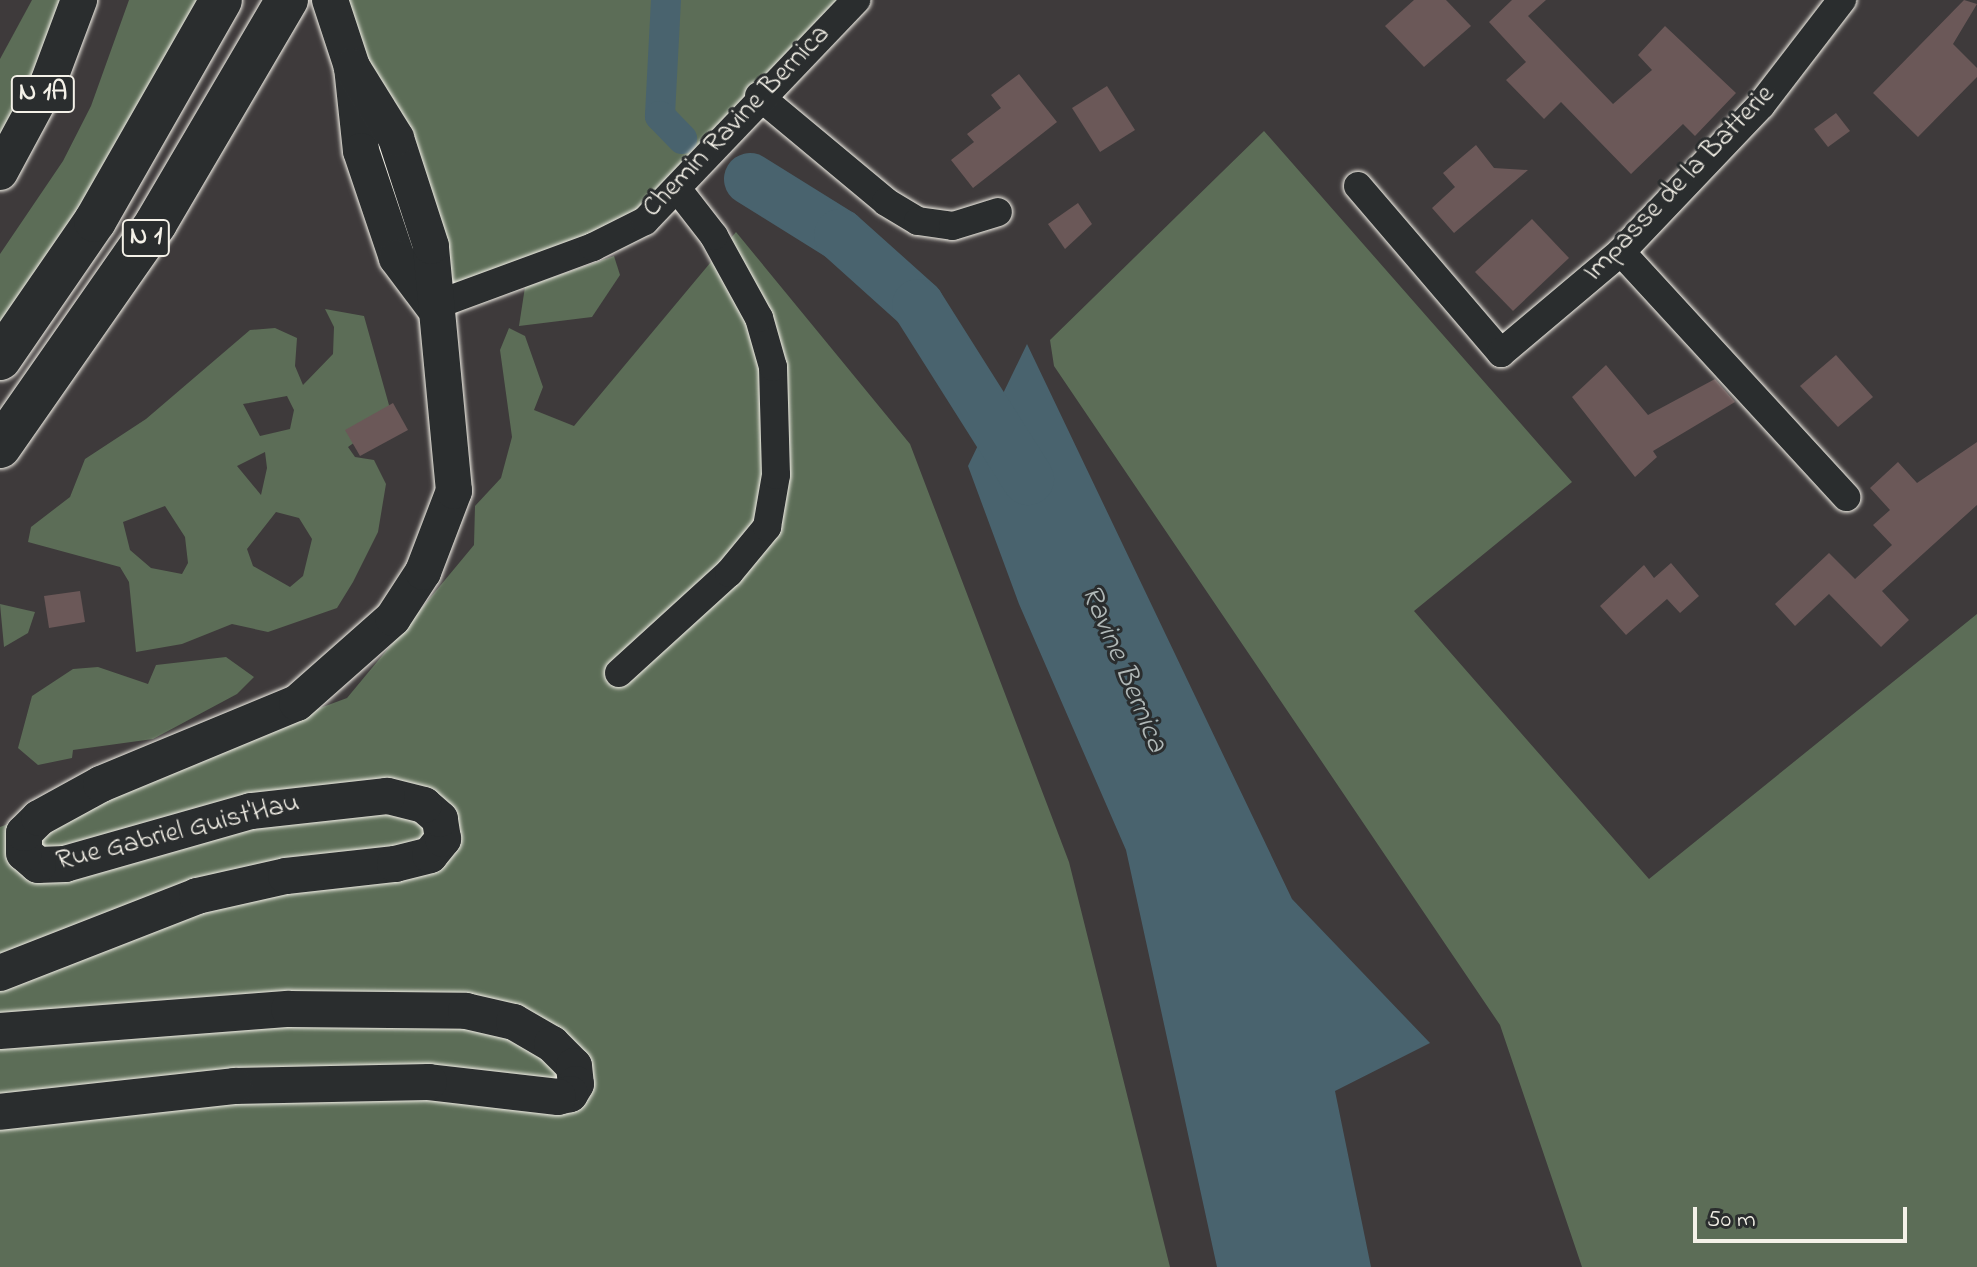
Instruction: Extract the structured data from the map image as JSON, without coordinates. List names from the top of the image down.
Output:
{
  "streets": {
    "highway": ["N 1"],
    "main road": ["N 1A", "Rue Gabriel Guist'Hau"],
    "street": ["Chemin Ravine Bernica", "Impasse de la Batterie"]
  },
  "crossings": [
    ["Chemin Ravine Bernica", "Rue Gabriel Guist'Hau"]
  ],
  "water": ["Ravine Bernica"],
  "scale_bar": "50 m"
}
